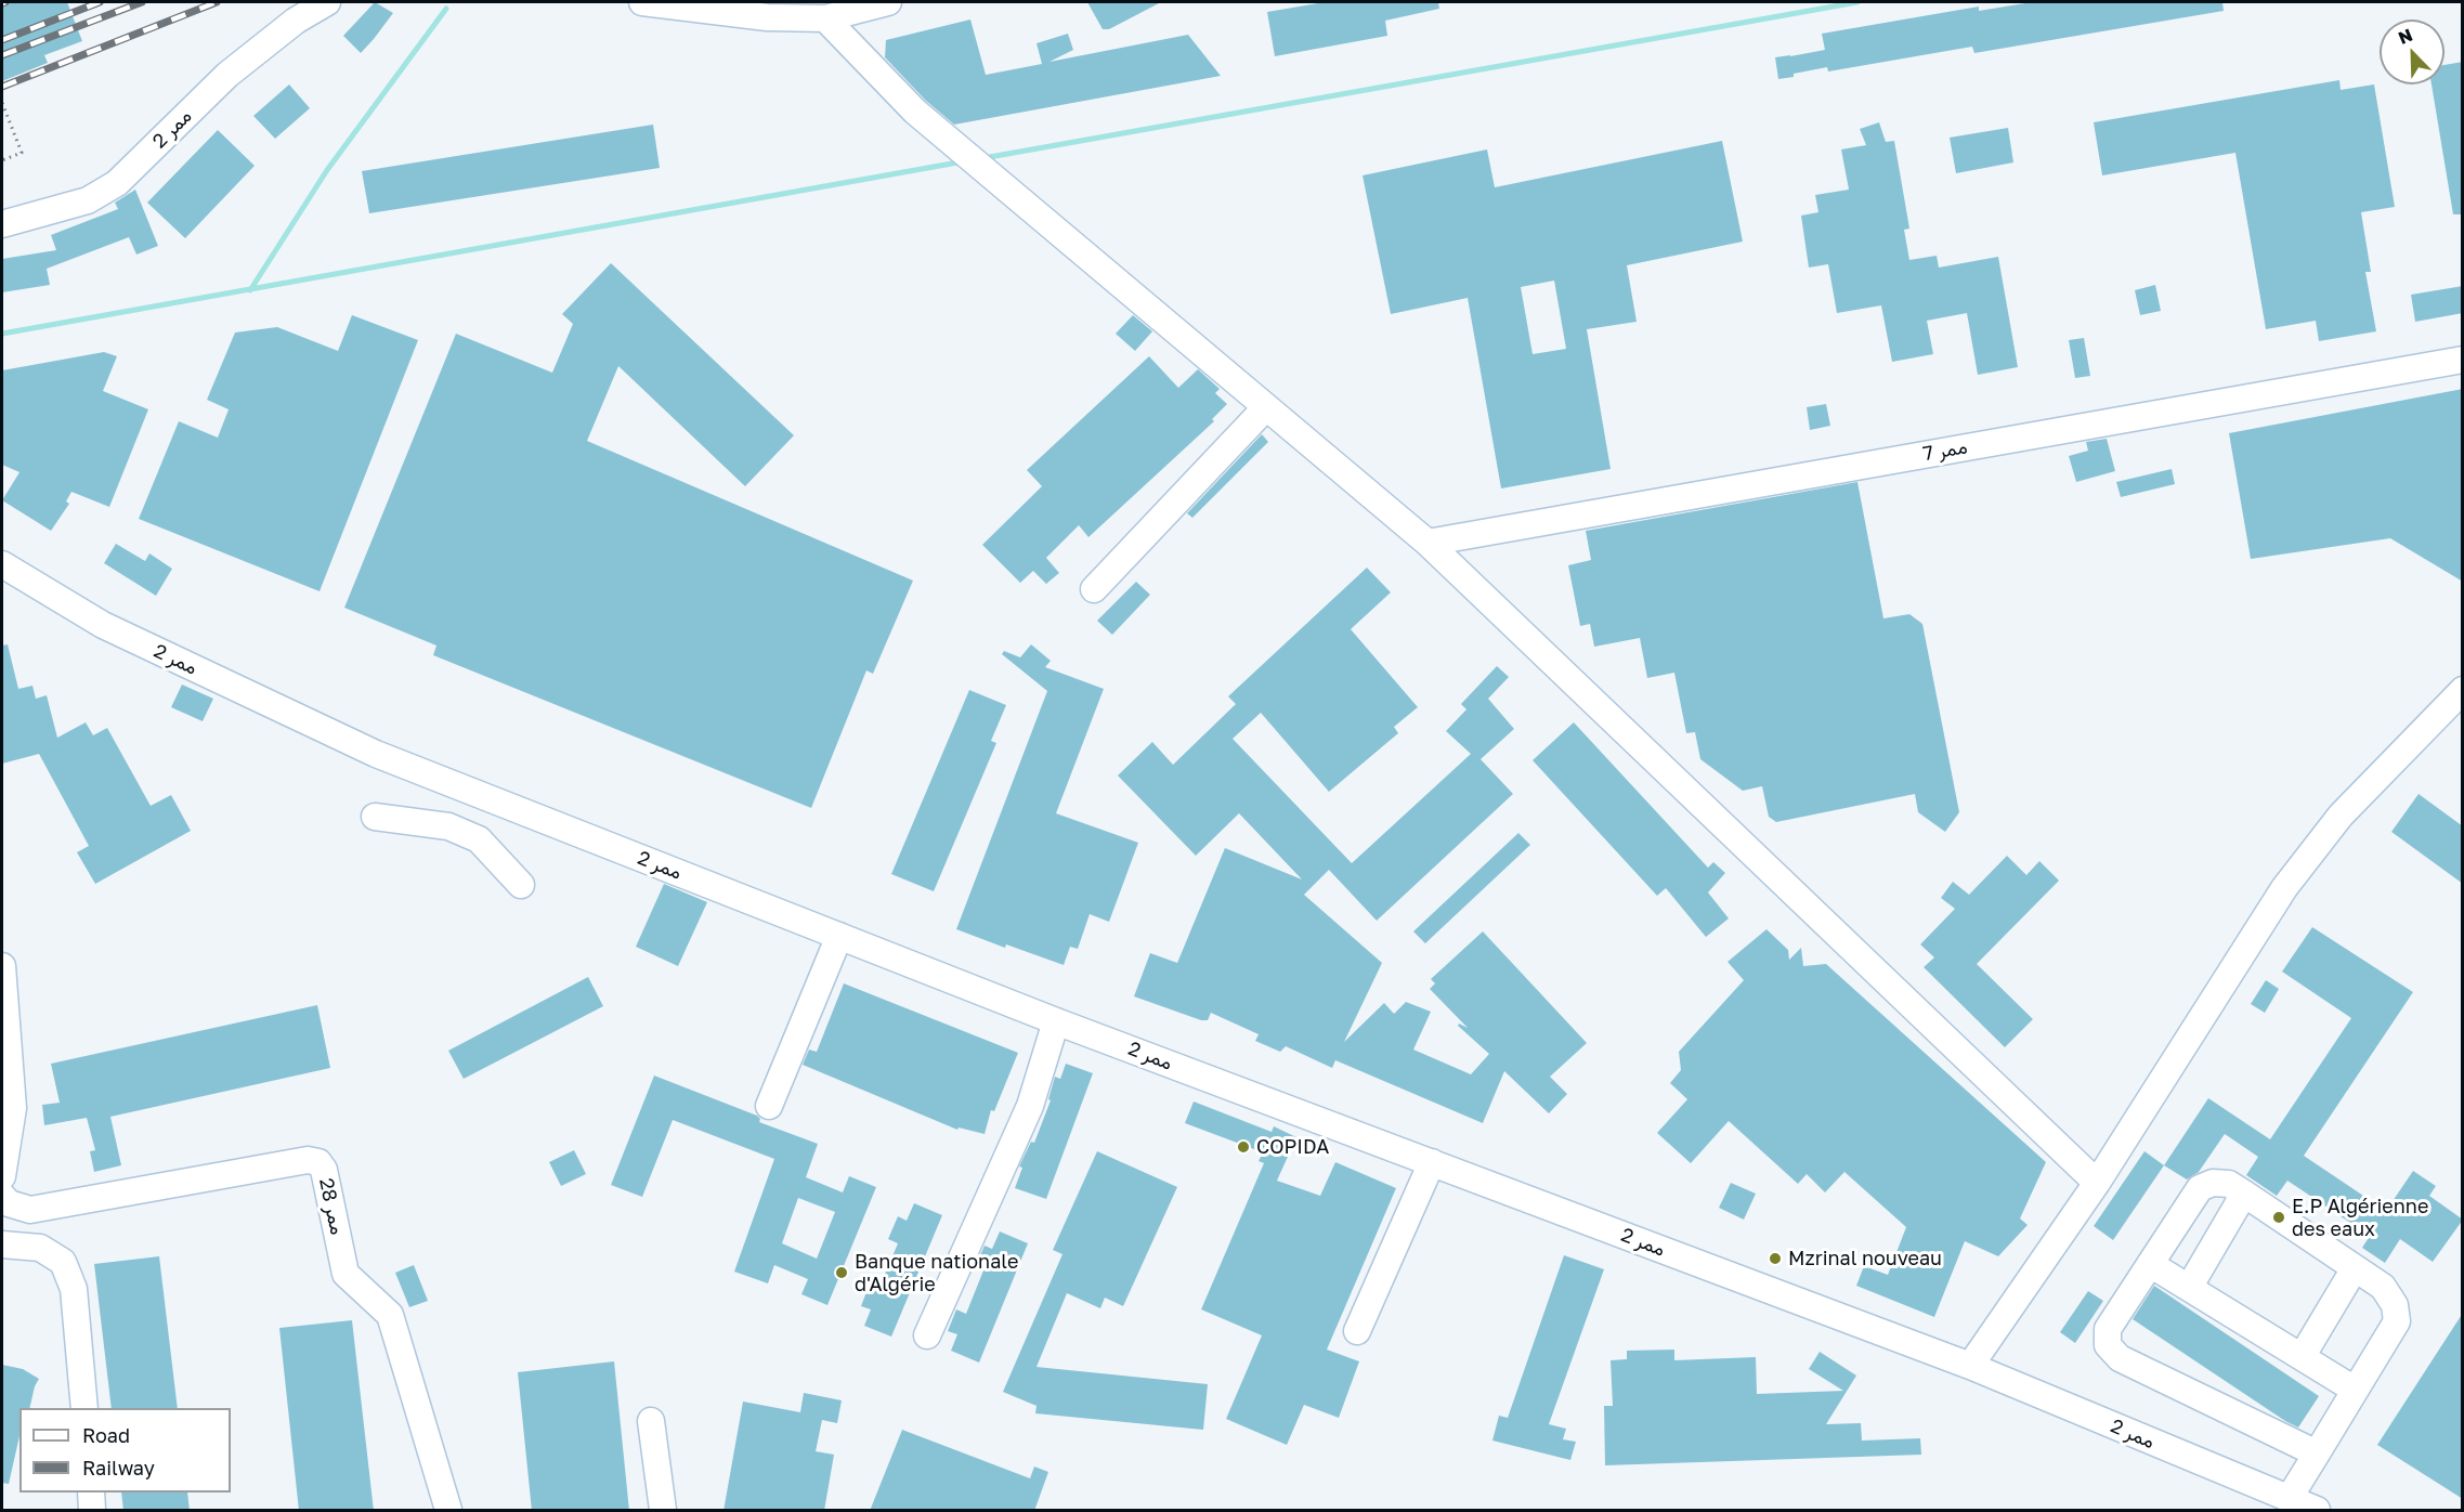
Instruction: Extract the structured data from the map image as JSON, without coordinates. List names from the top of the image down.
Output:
{
  "streets": {
    "lane": ["ممر 2", "ممر 7", "ممر 28"]
  },
  "places": [
    "COPIDA",
    "E.P Algérienne des eaux",
    "Mzrinal nouveau",
    "Banque nationale d'Algérie"
  ],
  "legend": ["Road", "Railway"],
  "north": "top left"
}
